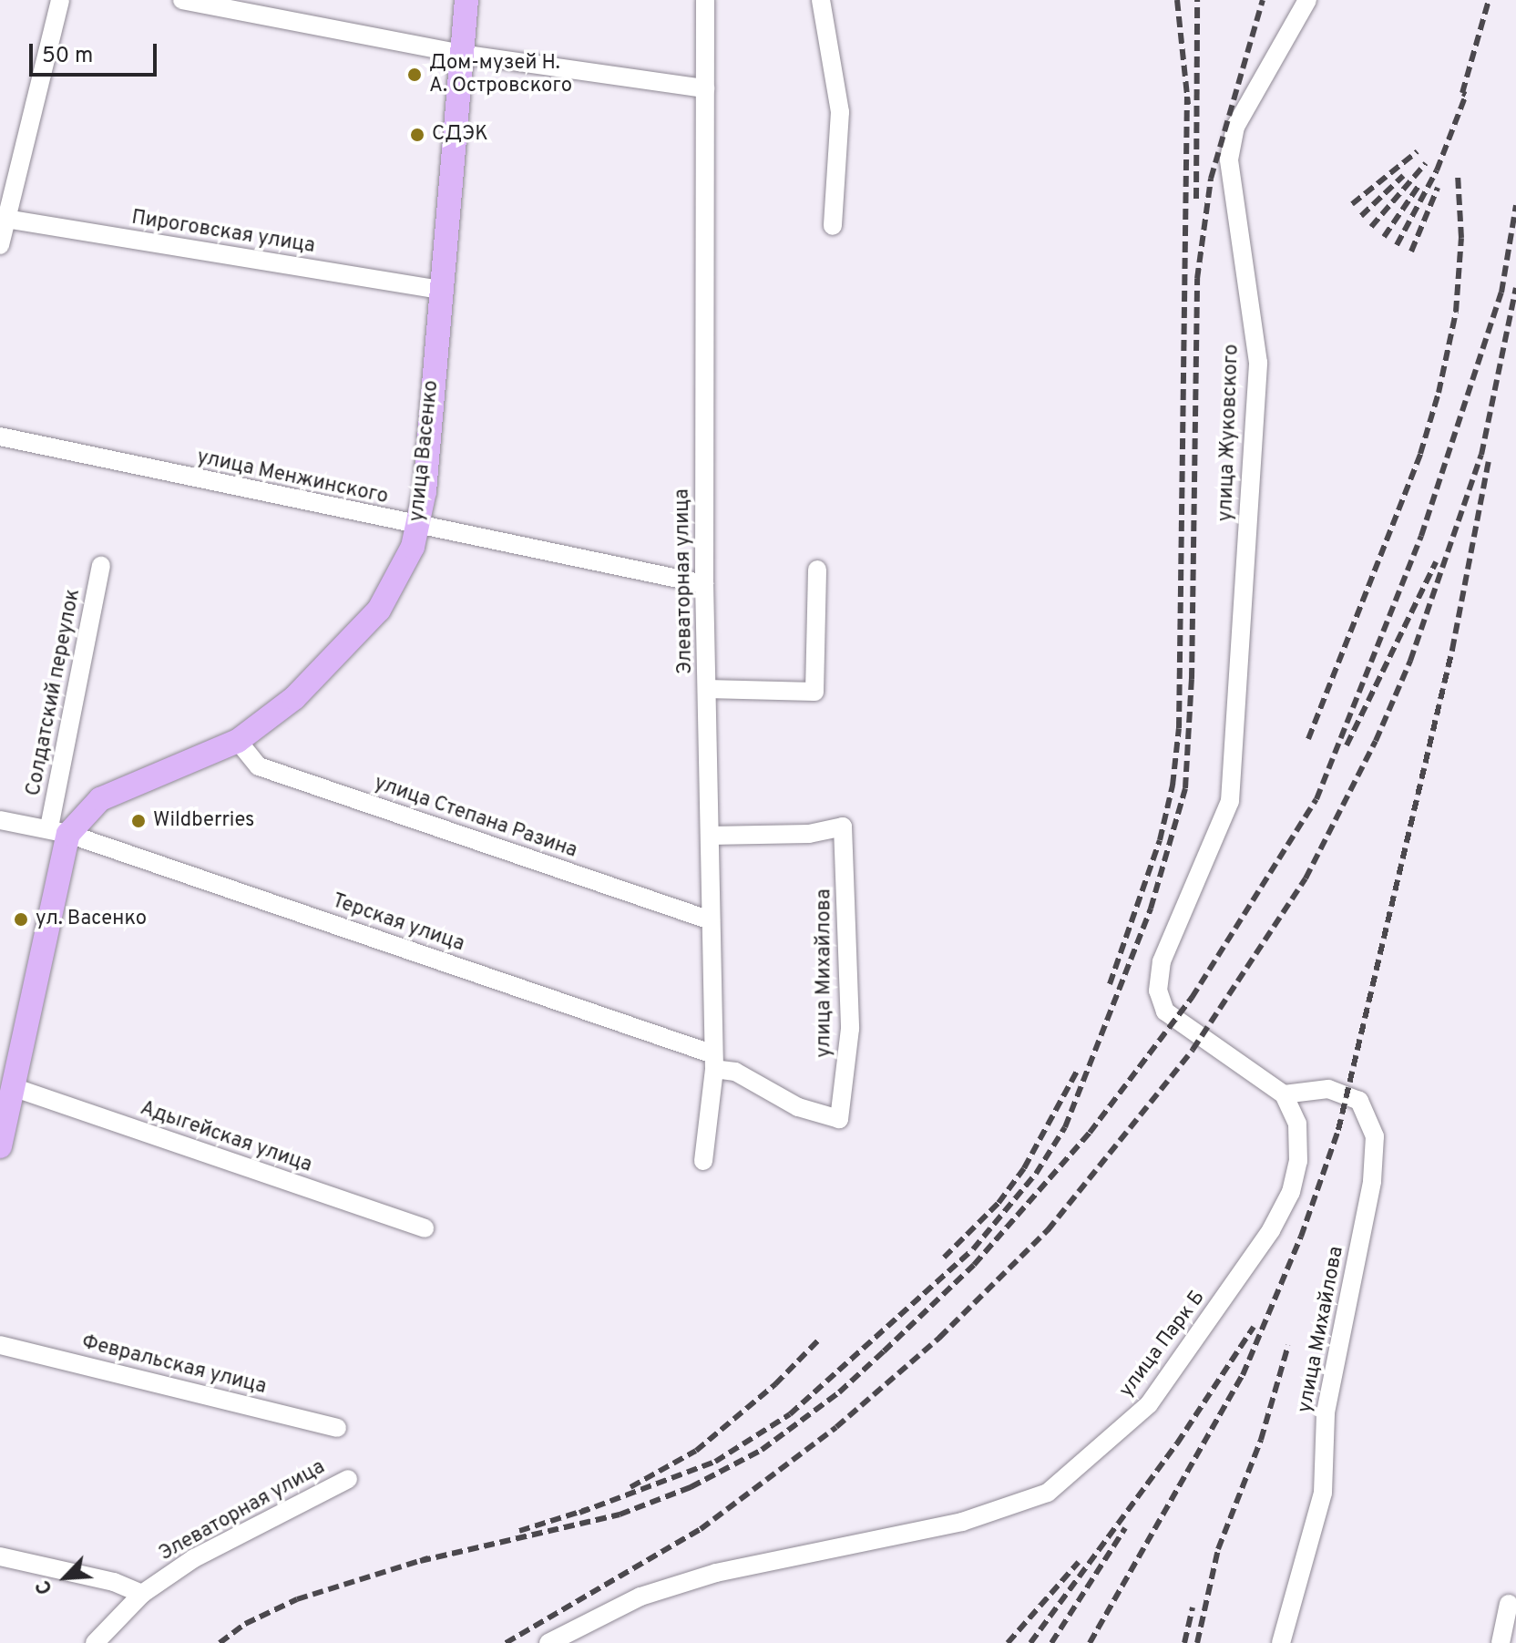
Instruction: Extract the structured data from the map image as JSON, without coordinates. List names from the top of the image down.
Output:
{
  "streets": {
    "main road": ["улица Васенко"],
    "street": [
      "Пироговская улица",
      "улица Жуковского",
      "улица Менжинского",
      "Элеваторная улица",
      "Солдатский переулок",
      "улица Степана Разина",
      "Терская улица",
      "улица Михайлова",
      "Адыгейская улица",
      "улица Парк Б",
      "Февральская улица"
    ]
  },
  "crossings": [
    ["Пироговская улица", "улица Васенко"],
    ["улица Жуковского", "улица Михайлова"],
    ["улица Жуковского", "улица Парк Б"],
    ["улица Васенко", "улица Менжинского"],
    ["улица Васенко", "Солдатский переулок"],
    ["улица Васенко", "улица Степана Разина"],
    ["улица Васенко", "Терская улица"],
    ["улица Менжинского", "Элеваторная улица"],
    ["Элеваторная улица", "улица Степана Разина"],
    ["Элеваторная улица", "Терская улица"],
    ["Элеваторная улица", "улица Михайлова"],
    ["Солдатский переулок", "Терская улица"],
    ["Терская улица", "улица Михайлова"],
    ["улица Михайлова", "улица Парк Б"]
  ],
  "places": [
    "Дом-музей Н. А. Островского",
    "СДЭК",
    "Wildberries",
    "ул. Васенко"
  ],
  "scale_bar": "50 m",
  "north": "bottom left"
}
